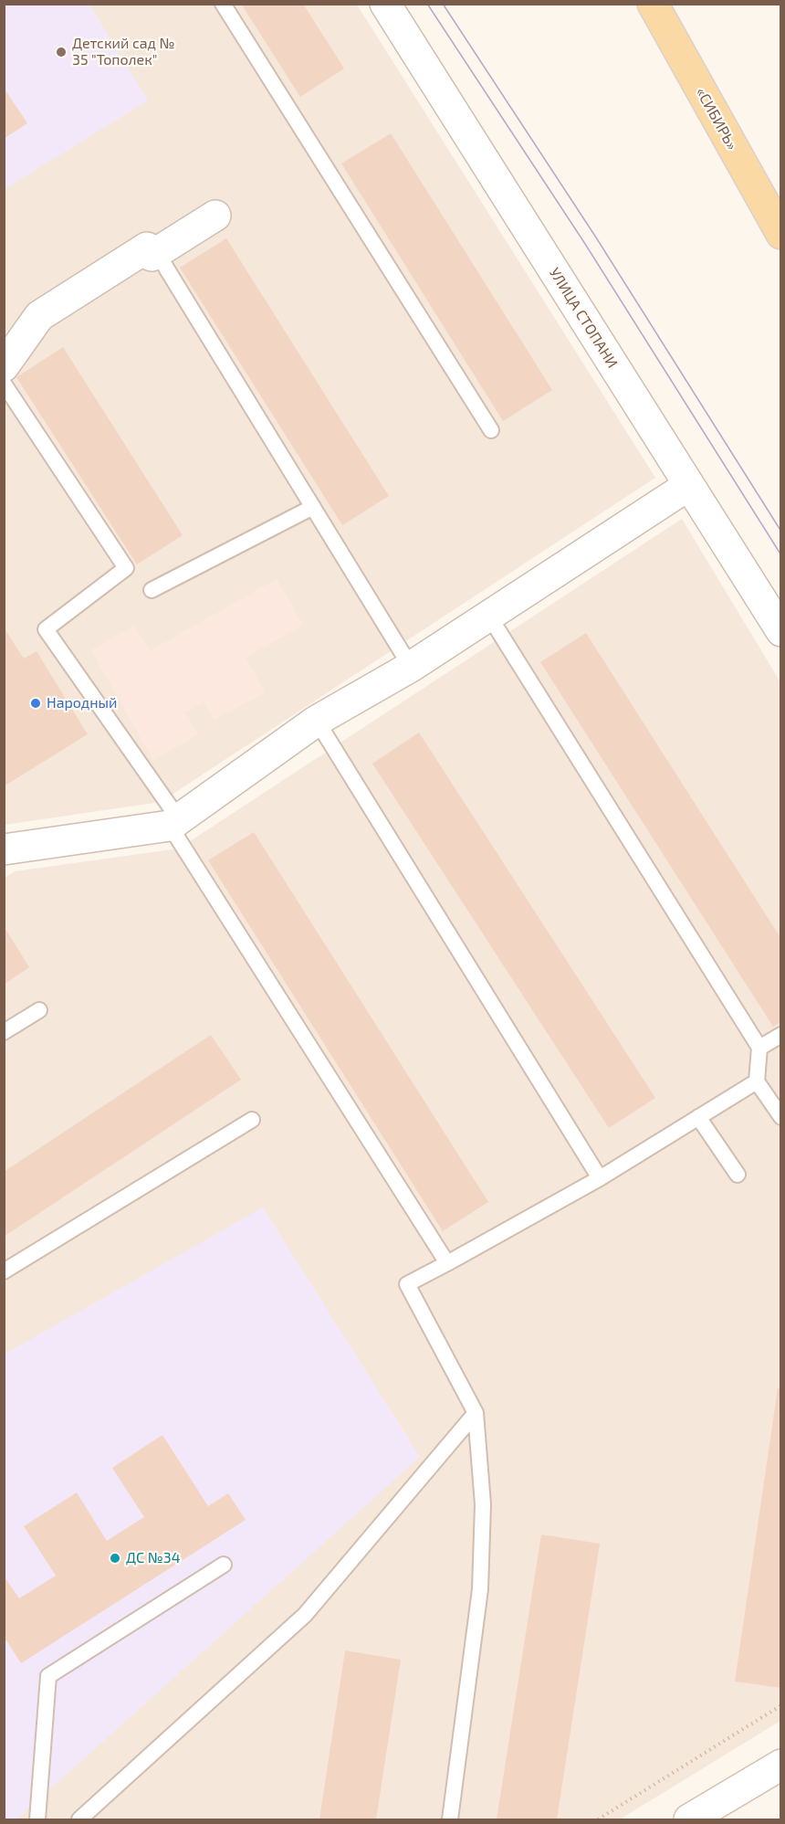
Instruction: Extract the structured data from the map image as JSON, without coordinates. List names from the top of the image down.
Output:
{
  "streets": {
    "main road": ["«СИБИРЬ»"],
    "street": ["УЛИЦА СТОПАНИ"]
  },
  "places": ["Детский сад № 35 \"Тополек\"", "Народный", "ДС №34"]
}
